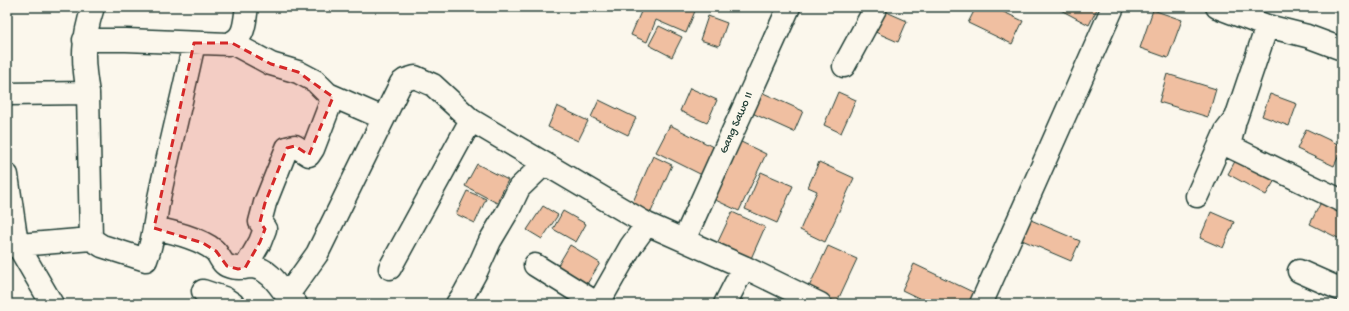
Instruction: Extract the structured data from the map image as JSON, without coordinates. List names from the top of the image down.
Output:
{
  "streets": {
    "street": ["Gang Sawo II"]
  }
}
